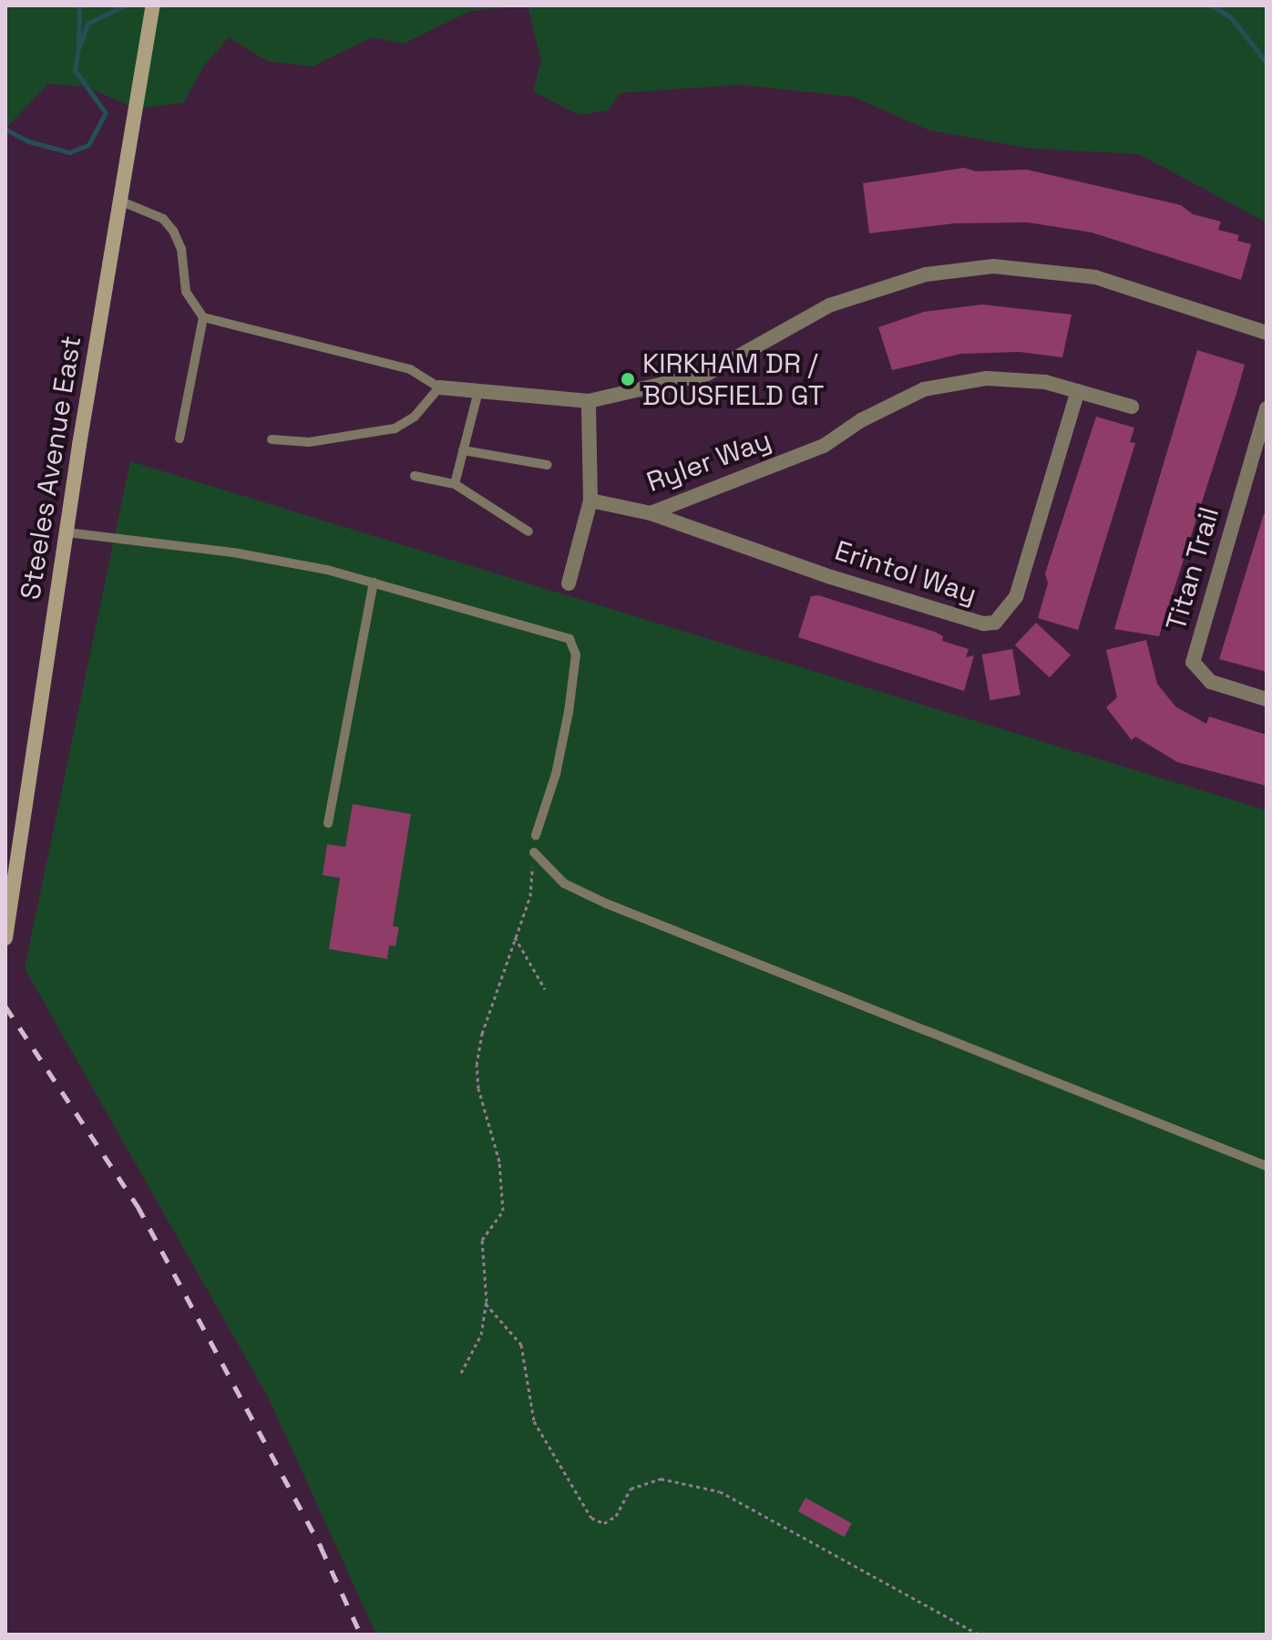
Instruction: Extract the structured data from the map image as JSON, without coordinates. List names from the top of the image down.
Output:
{
  "streets": {
    "main road": ["Steeles Avenue East"],
    "street": ["Ryler Way", "Titan Trail", "Erintol Way"]
  },
  "crossings": [
    ["Ryler Way", "Erintol Way"]
  ],
  "places": ["KIRKHAM DR / BOUSFIELD GT"]
}
